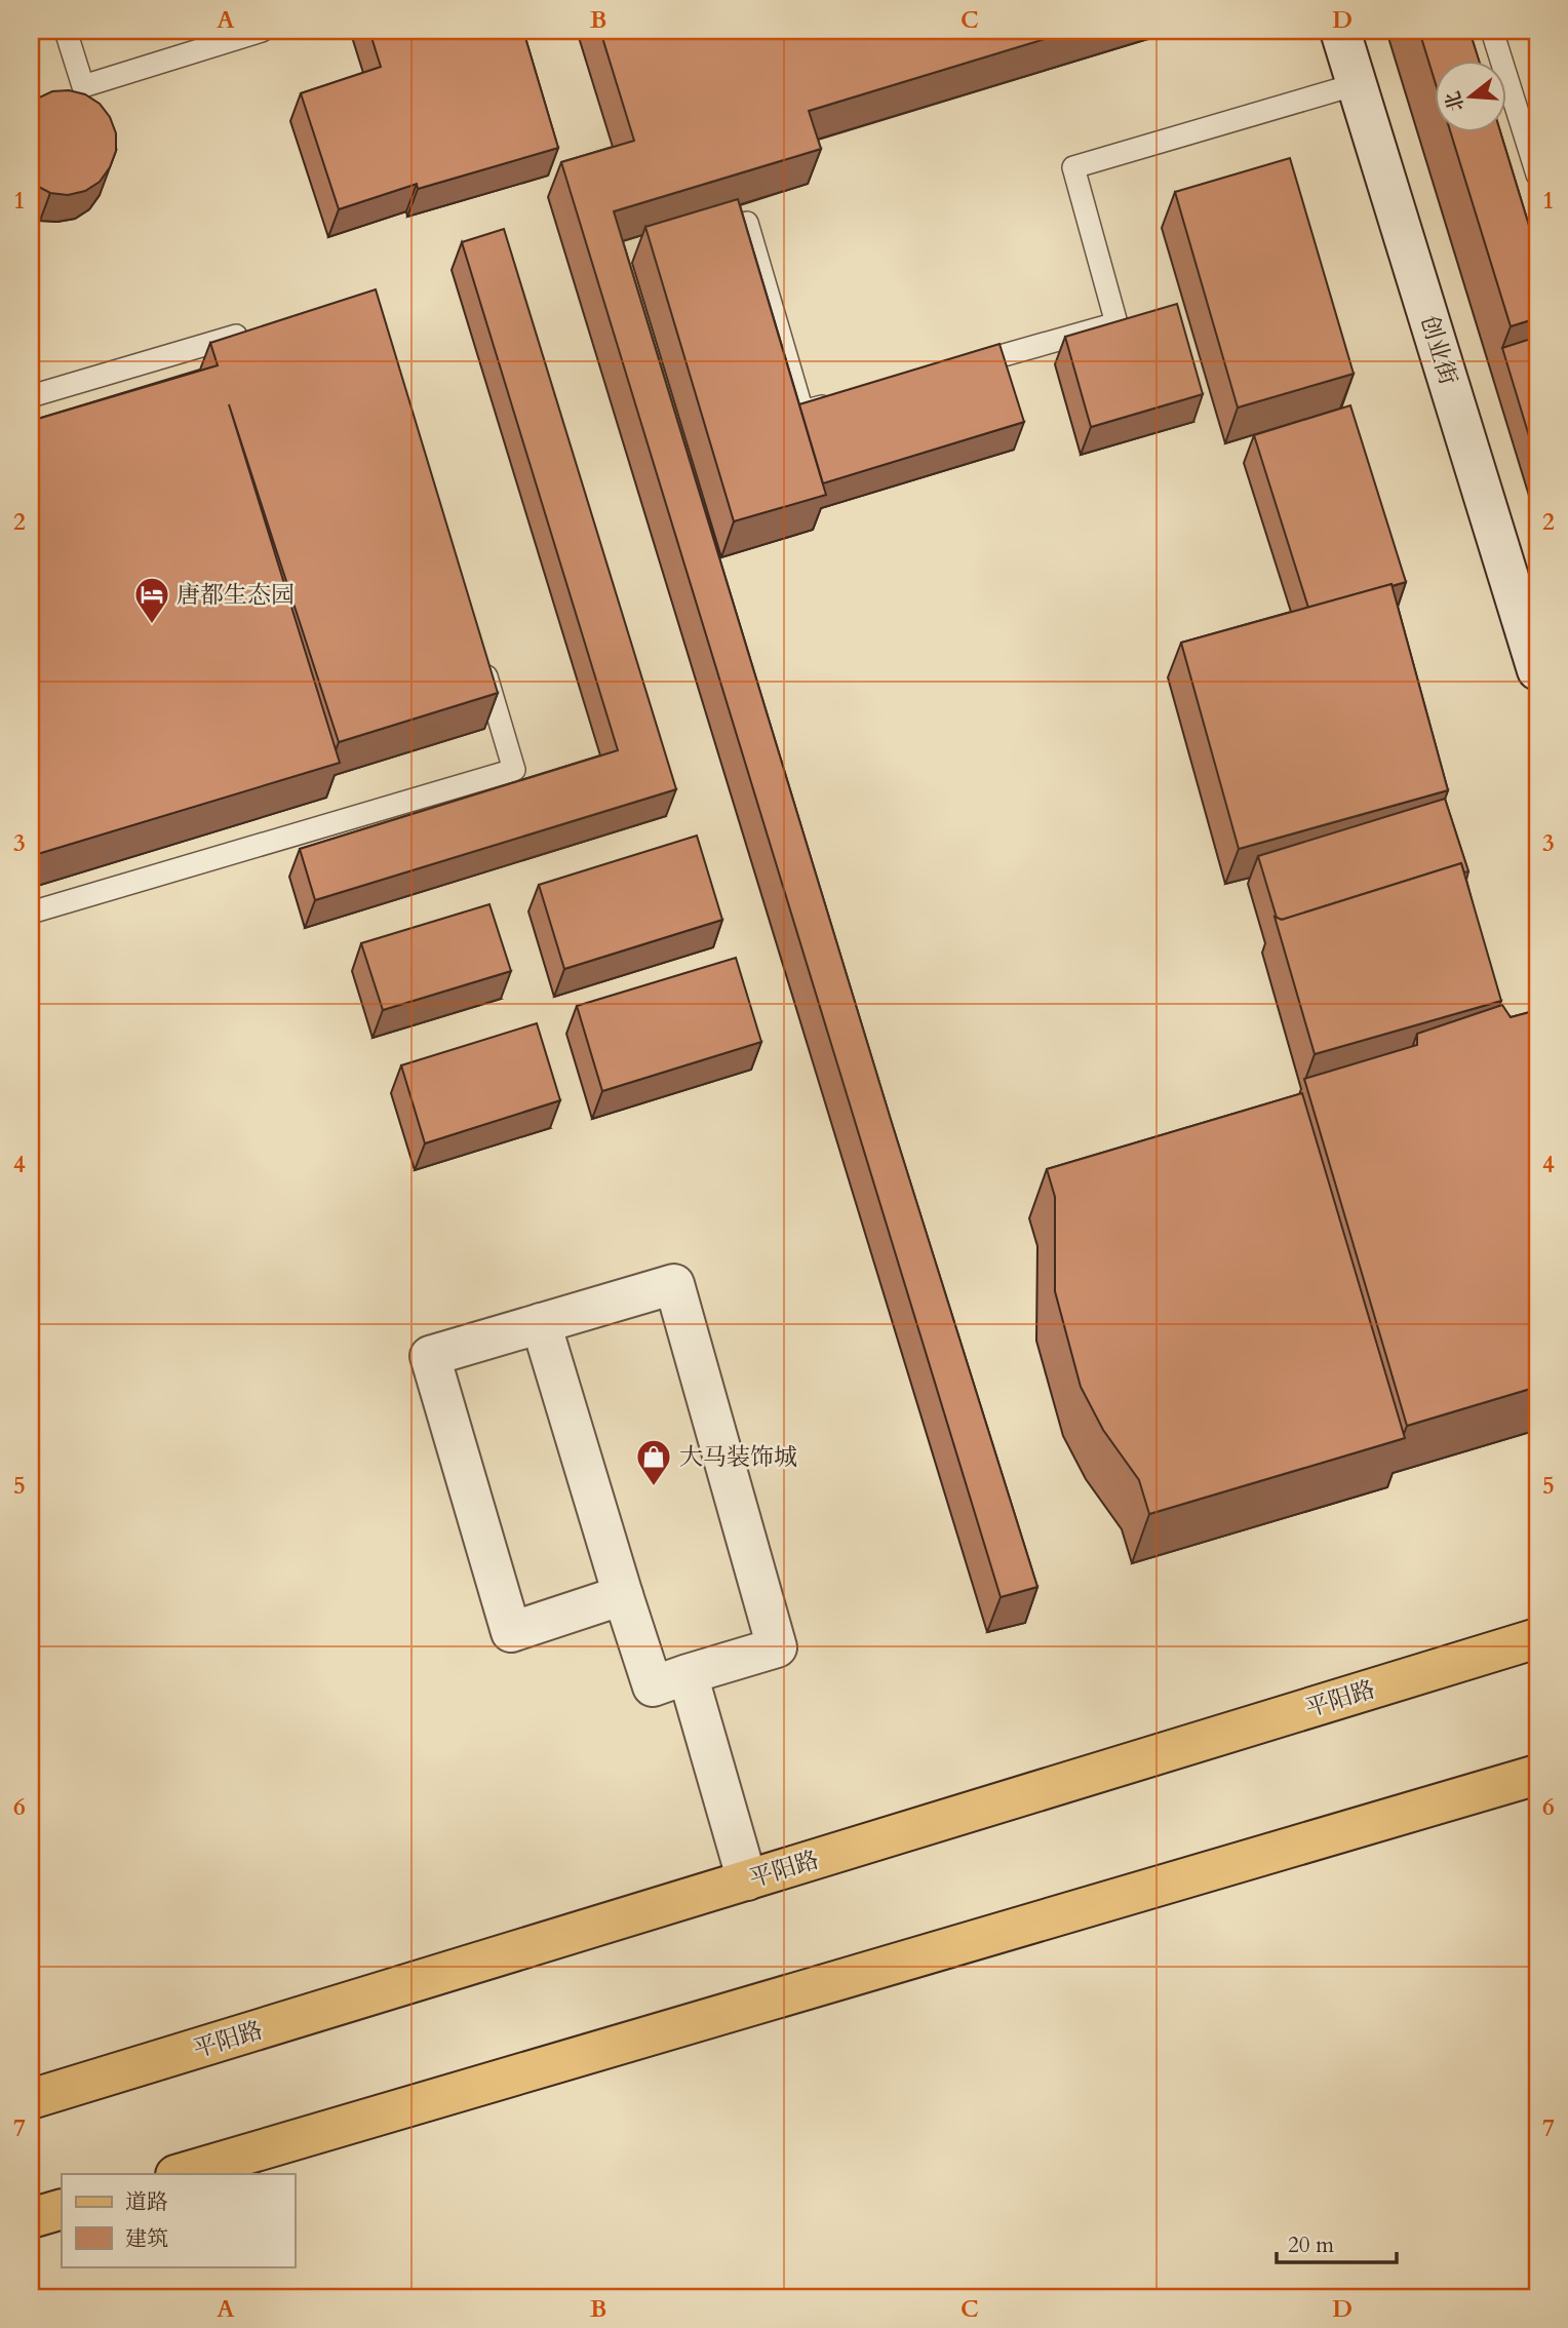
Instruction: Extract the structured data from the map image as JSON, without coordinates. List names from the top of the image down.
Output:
{
  "streets": {
    "main road": ["平阳路"],
    "street": ["创业街"]
  },
  "places": {
    "hotel": ["唐都生态园"],
    "shop": ["大马装饰城"]
  },
  "legend": ["道路", "建筑"],
  "scale_bar": "20 m",
  "north": "left",
  "grid": {
    "columns": [
      "A",
      "B",
      "C",
      "D"
    ],
    "rows": [
      "1",
      "2",
      "3",
      "4",
      "5",
      "6",
      "7"
    ]
  }
}
